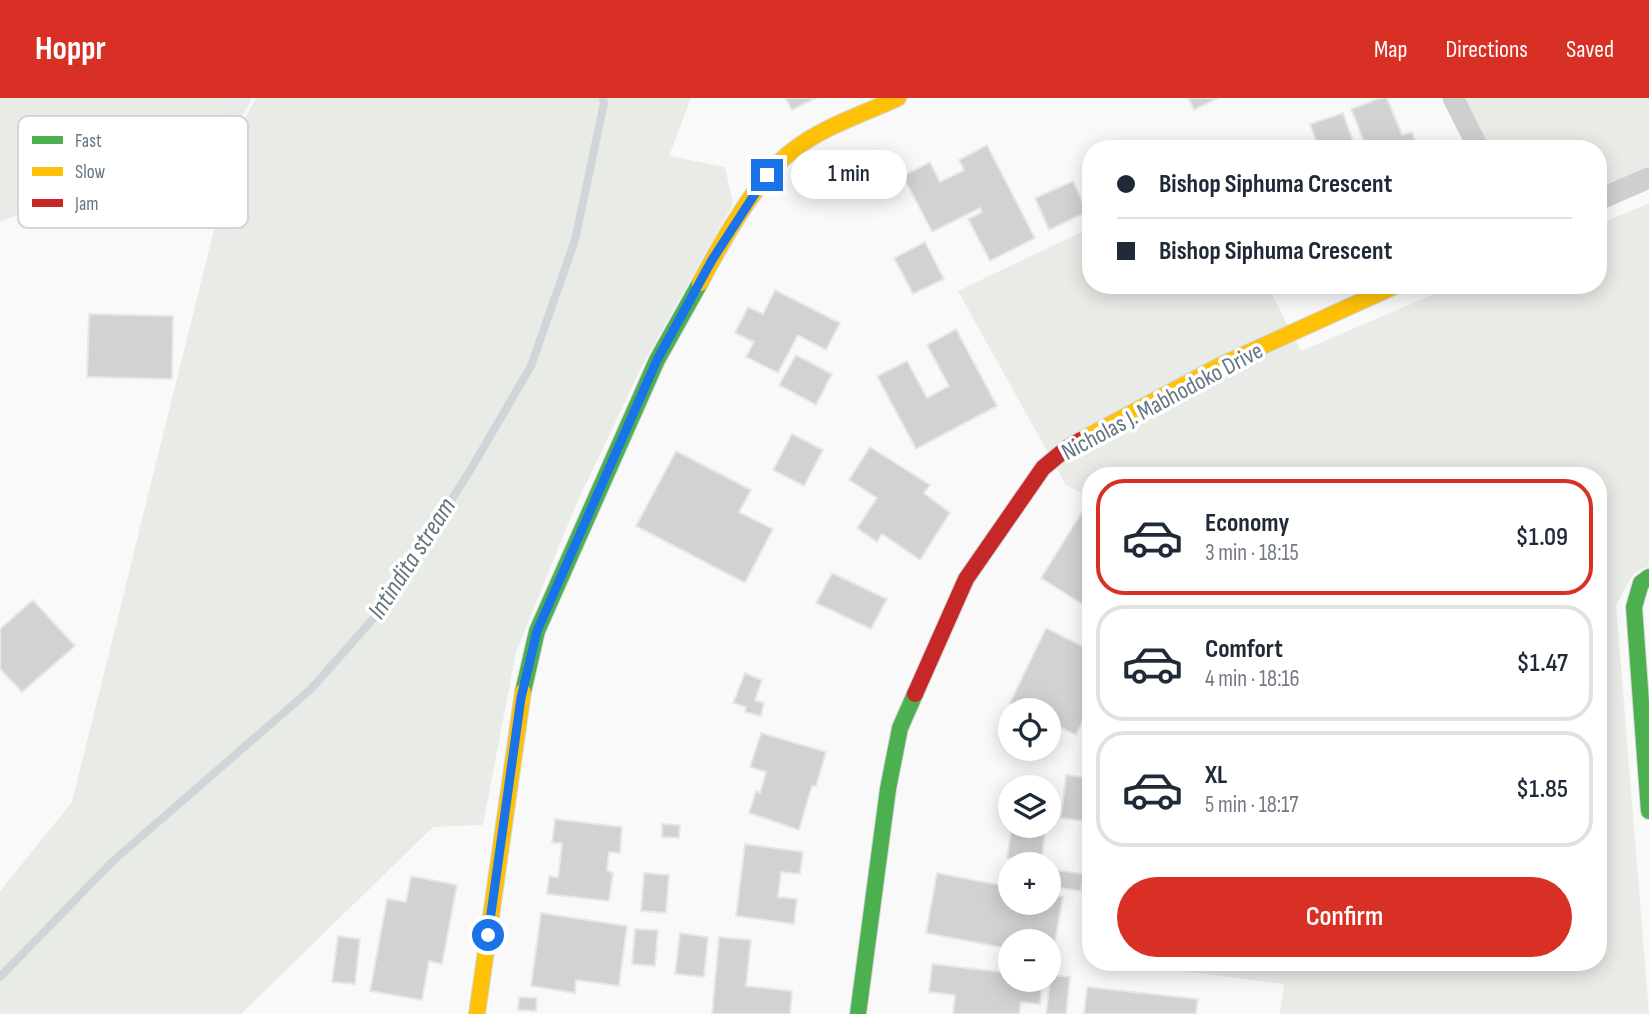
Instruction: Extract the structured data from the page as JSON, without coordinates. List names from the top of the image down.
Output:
{
  "streets": {
    "street": ["Nicholas J. Mabhodoko Drive"]
  },
  "water": ["Intindita stream"],
  "legend": ["Fast", "Slow", "Jam"],
  "page": {
    "header": "Hoppr",
    "nav": ["Map", "Directions", "Saved"],
    "banner": ["Bishop Siphuma Crescent", "Bishop Siphuma Crescent"],
    "bubble": "1 min",
    "list": [
      {
        "name": "Economy",
        "note": "3 min · 18:15",
        "value": "$1.09"
      },
      {
        "name": "Comfort",
        "note": "4 min · 18:16",
        "value": "$1.47"
      },
      {
        "name": "XL",
        "note": "5 min · 18:17",
        "value": "$1.85"
      }
    ],
    "map_buttons": ["+", "−"],
    "buttons": "Confirm"
  }
}
